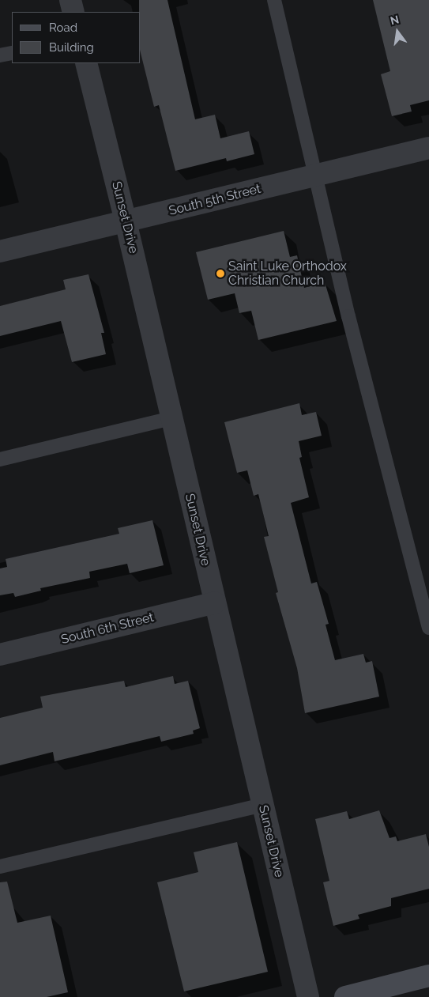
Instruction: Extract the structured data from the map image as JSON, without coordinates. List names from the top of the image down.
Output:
{
  "streets": {
    "street": ["South 5th Street", "Sunset Drive", "South 6th Street"]
  },
  "crossings": [
    ["South 5th Street", "Sunset Drive"],
    ["Sunset Drive", "South 6th Street"]
  ],
  "places": ["Saint Luke Orthodox Christian Church"],
  "legend": ["Road", "Building"],
  "north": "top"
}
